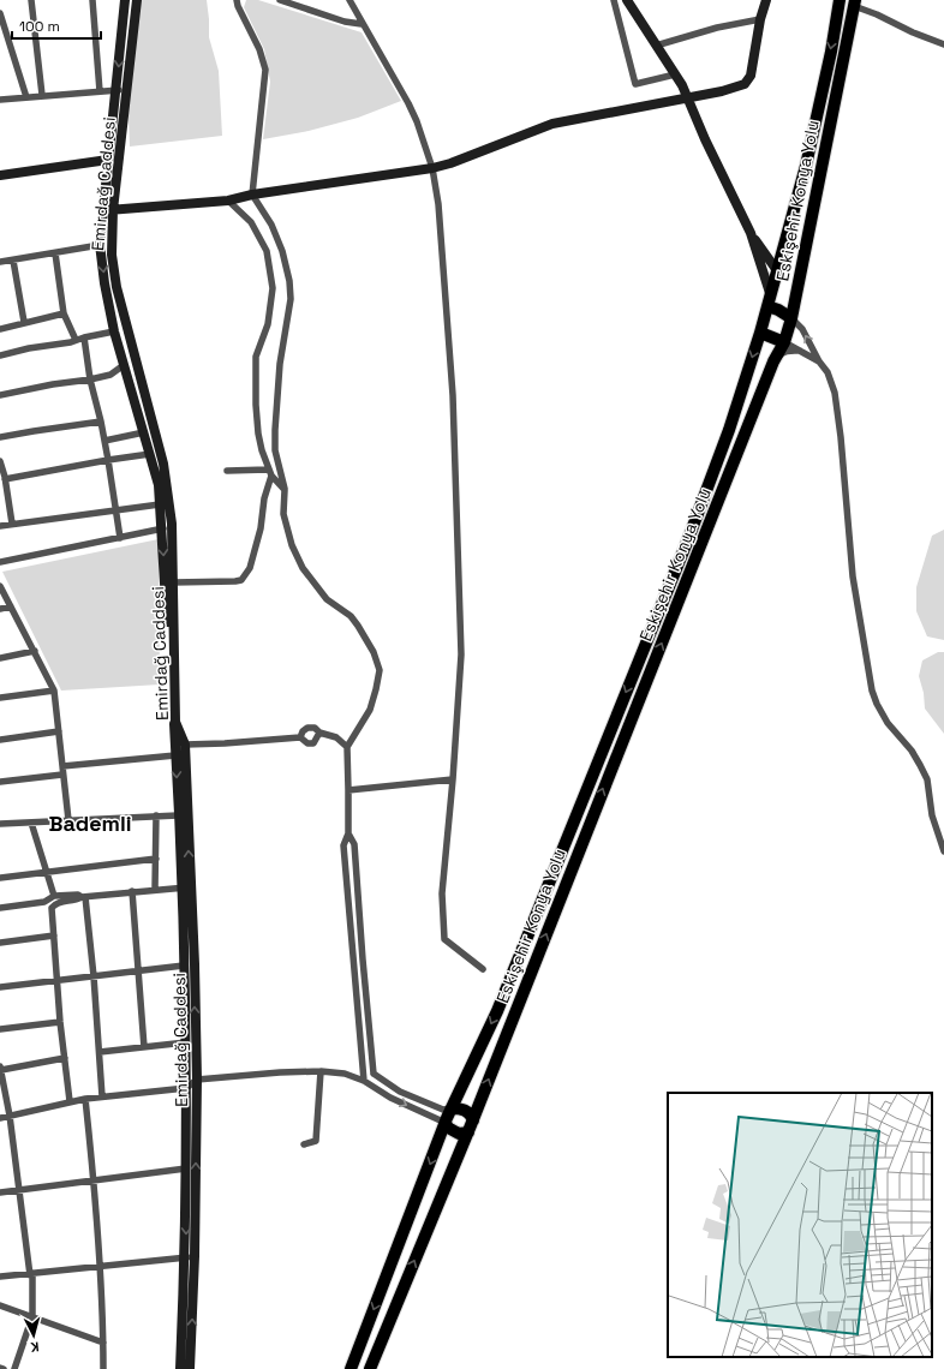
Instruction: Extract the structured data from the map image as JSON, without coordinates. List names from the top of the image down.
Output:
{
  "streets": {
    "highway": ["Eskişehir Konya Yolu"],
    "main road": ["Emirdağ Caddesi"]
  },
  "districts": ["Bademli"],
  "scale_bar": "100 m",
  "north": "bottom"
}
